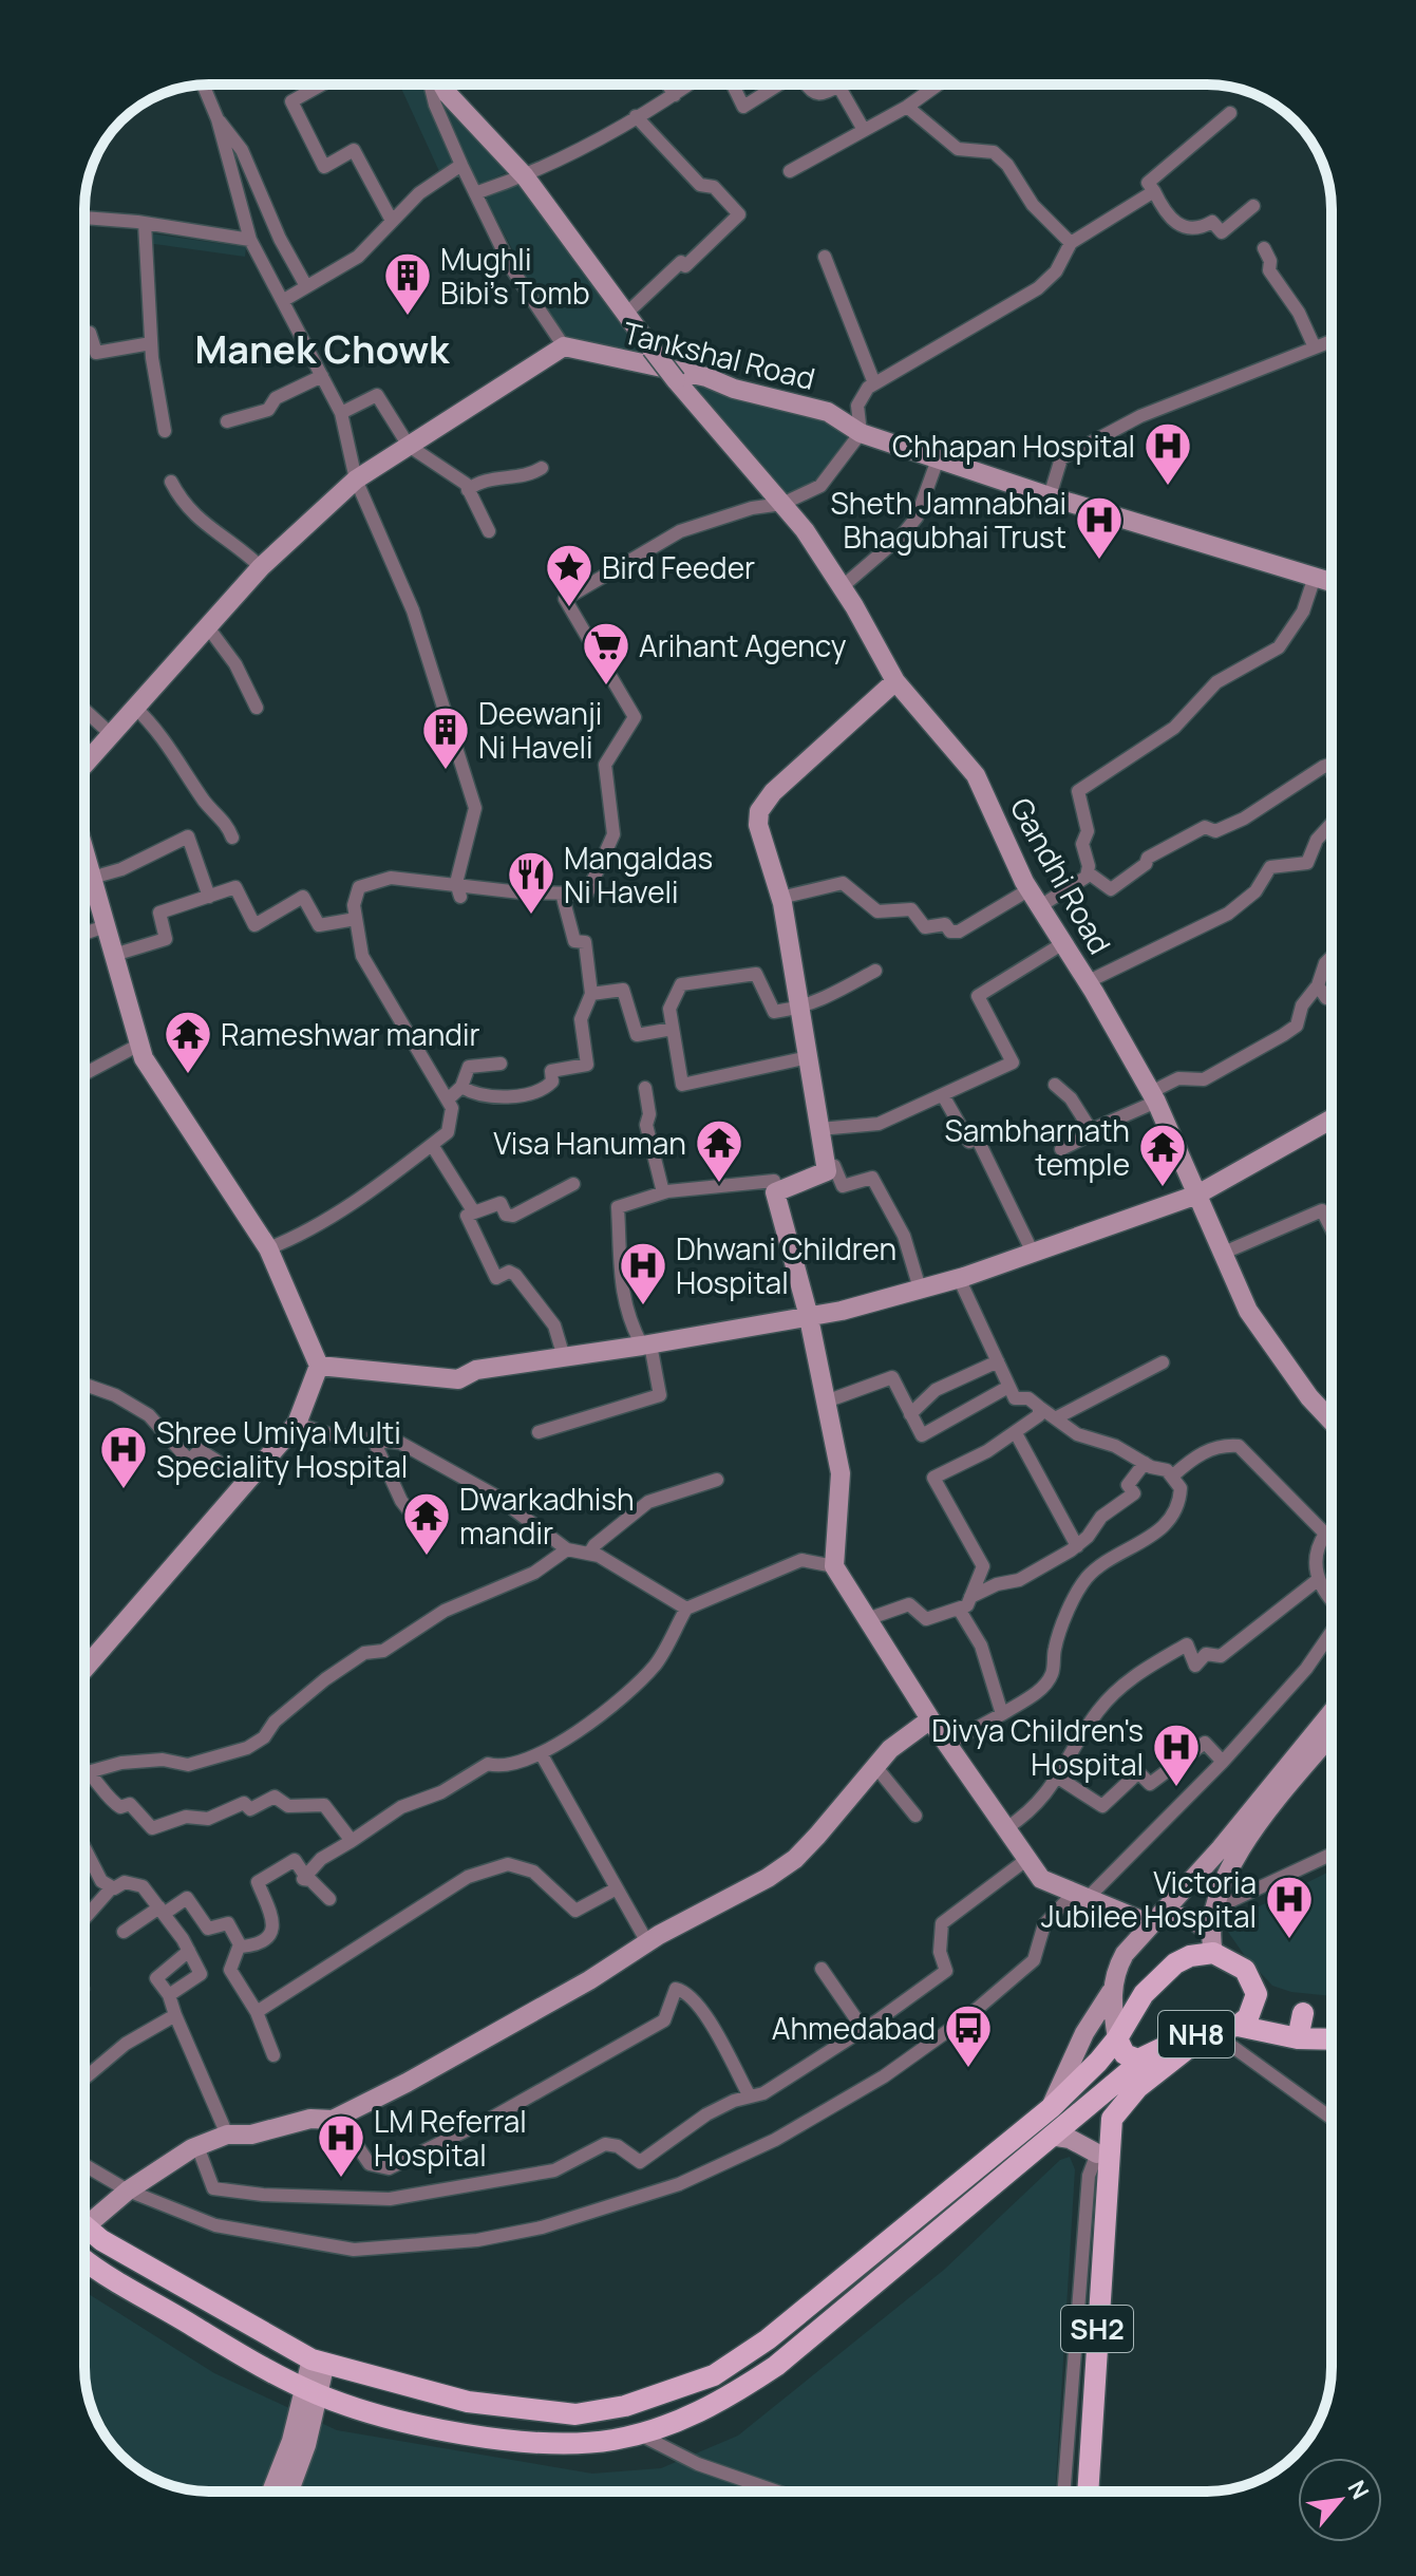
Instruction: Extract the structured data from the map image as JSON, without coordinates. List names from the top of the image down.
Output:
{
  "streets": {
    "main road": ["NH8", "SH2"],
    "street": ["Tankshal Road", "Gandhi Road"]
  },
  "districts": ["Manek Chowk"],
  "places": {
    "building": ["Mughli Bibi's Tomb", "Deewanji Ni Haveli"],
    "hospital": [
      "Chhapan Hospital",
      "Sheth Jamnabhai Bhagubhai Trust",
      "Dhwani Children Hospital",
      "Shree Umiya Multi Speciality Hospital",
      "Divya Children's Hospital",
      "Victoria Jubilee Hospital",
      "LM Referral Hospital"
    ],
    "place": ["Bird Feeder"],
    "supermarket": ["Arihant Agency"],
    "restaurant": ["Mangaldas Ni Haveli"],
    "temple": [
      "Rameshwar mandir",
      "Visa Hanuman",
      "Sambharnath temple",
      "Dwarkadhish mandir"
    ],
    "bus stop": ["Ahmedabad"]
  },
  "north": "top right"
}
